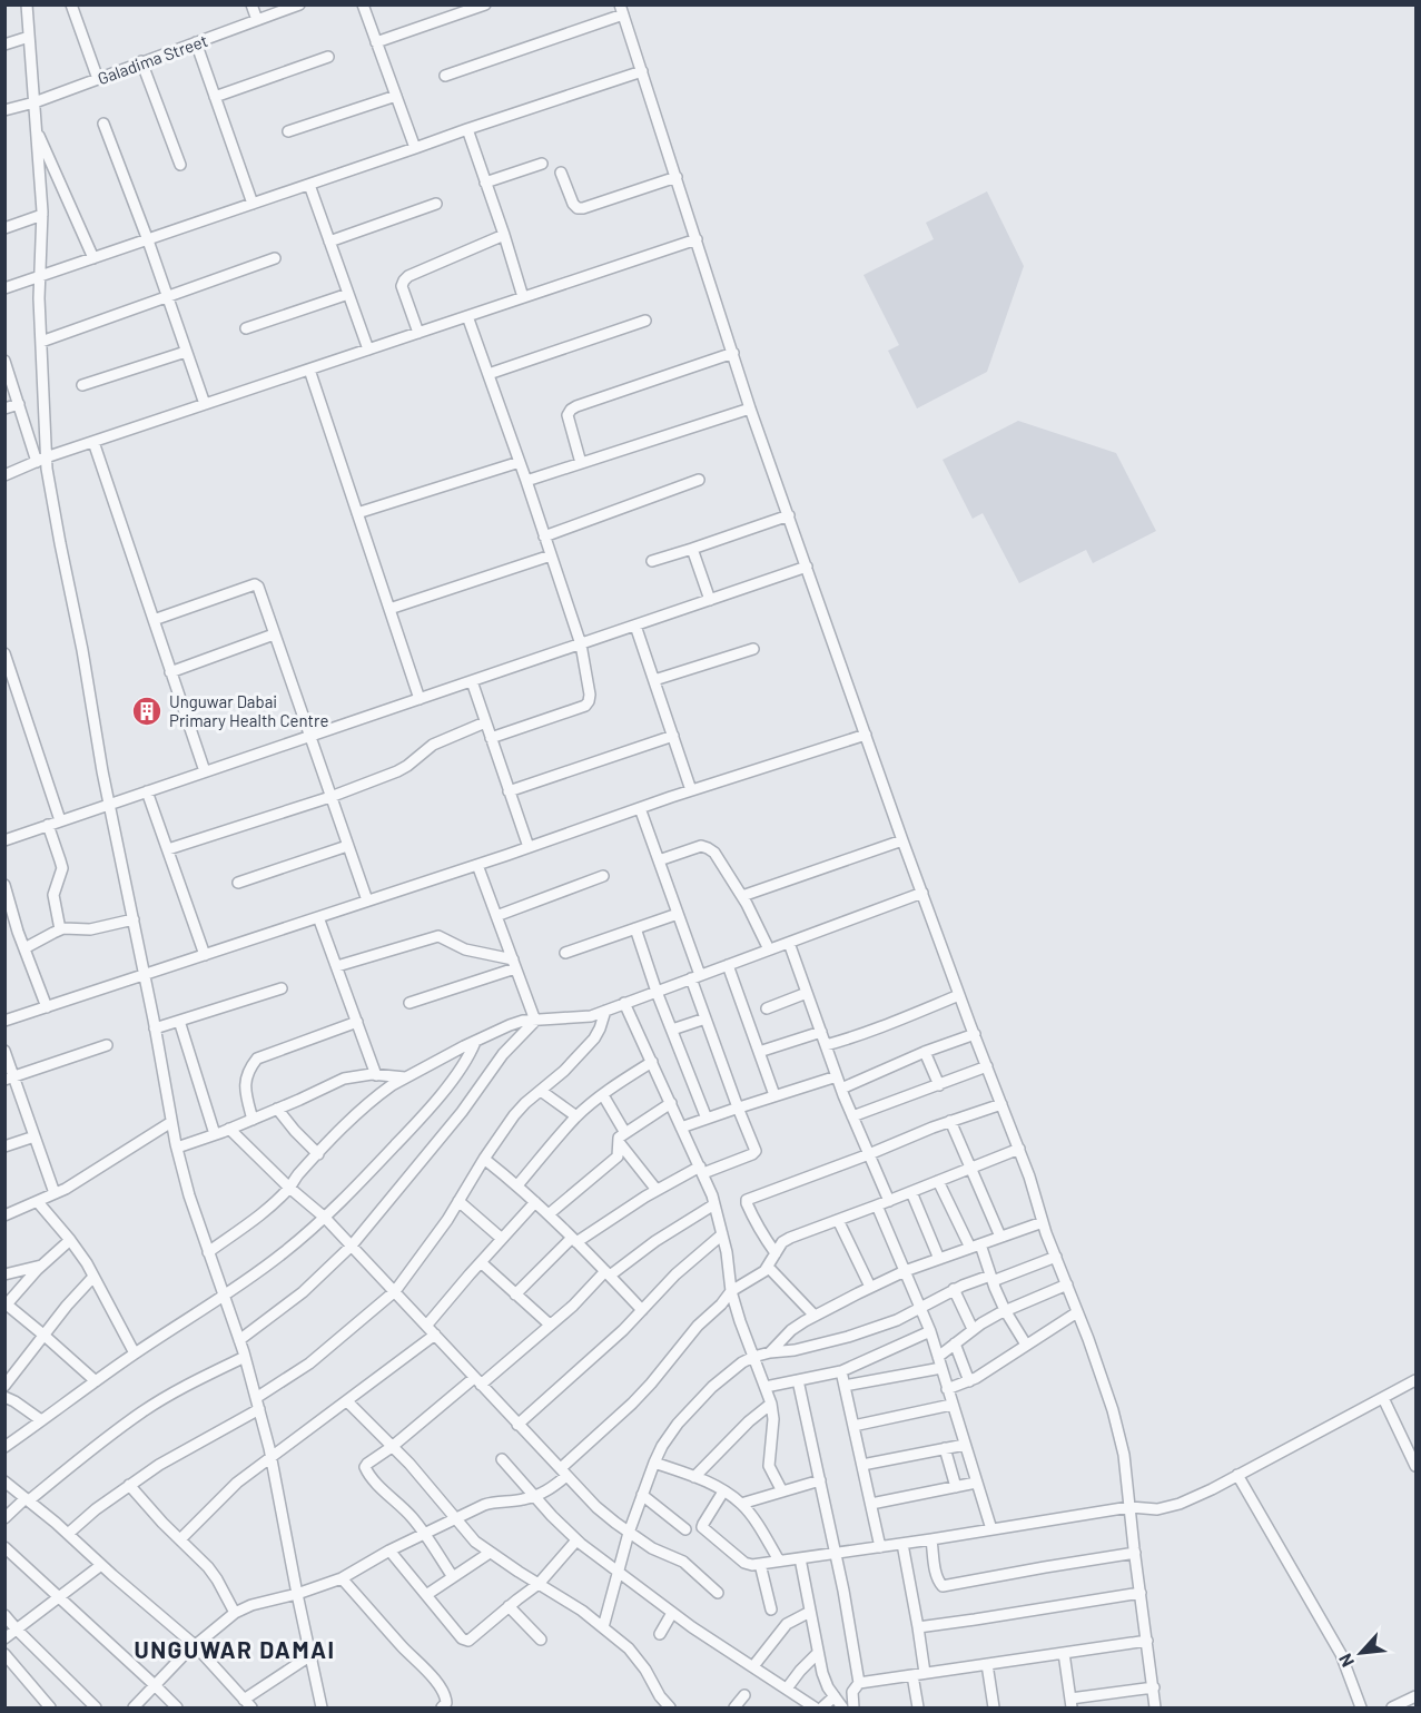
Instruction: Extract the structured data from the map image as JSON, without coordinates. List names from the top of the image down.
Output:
{
  "streets": {
    "street": ["Galadima Street"]
  },
  "districts": ["UNGUWAR DAMAI"],
  "places": {
    "building": ["Unguwar Dabai Primary Health Centre"]
  },
  "north": "bottom left"
}
